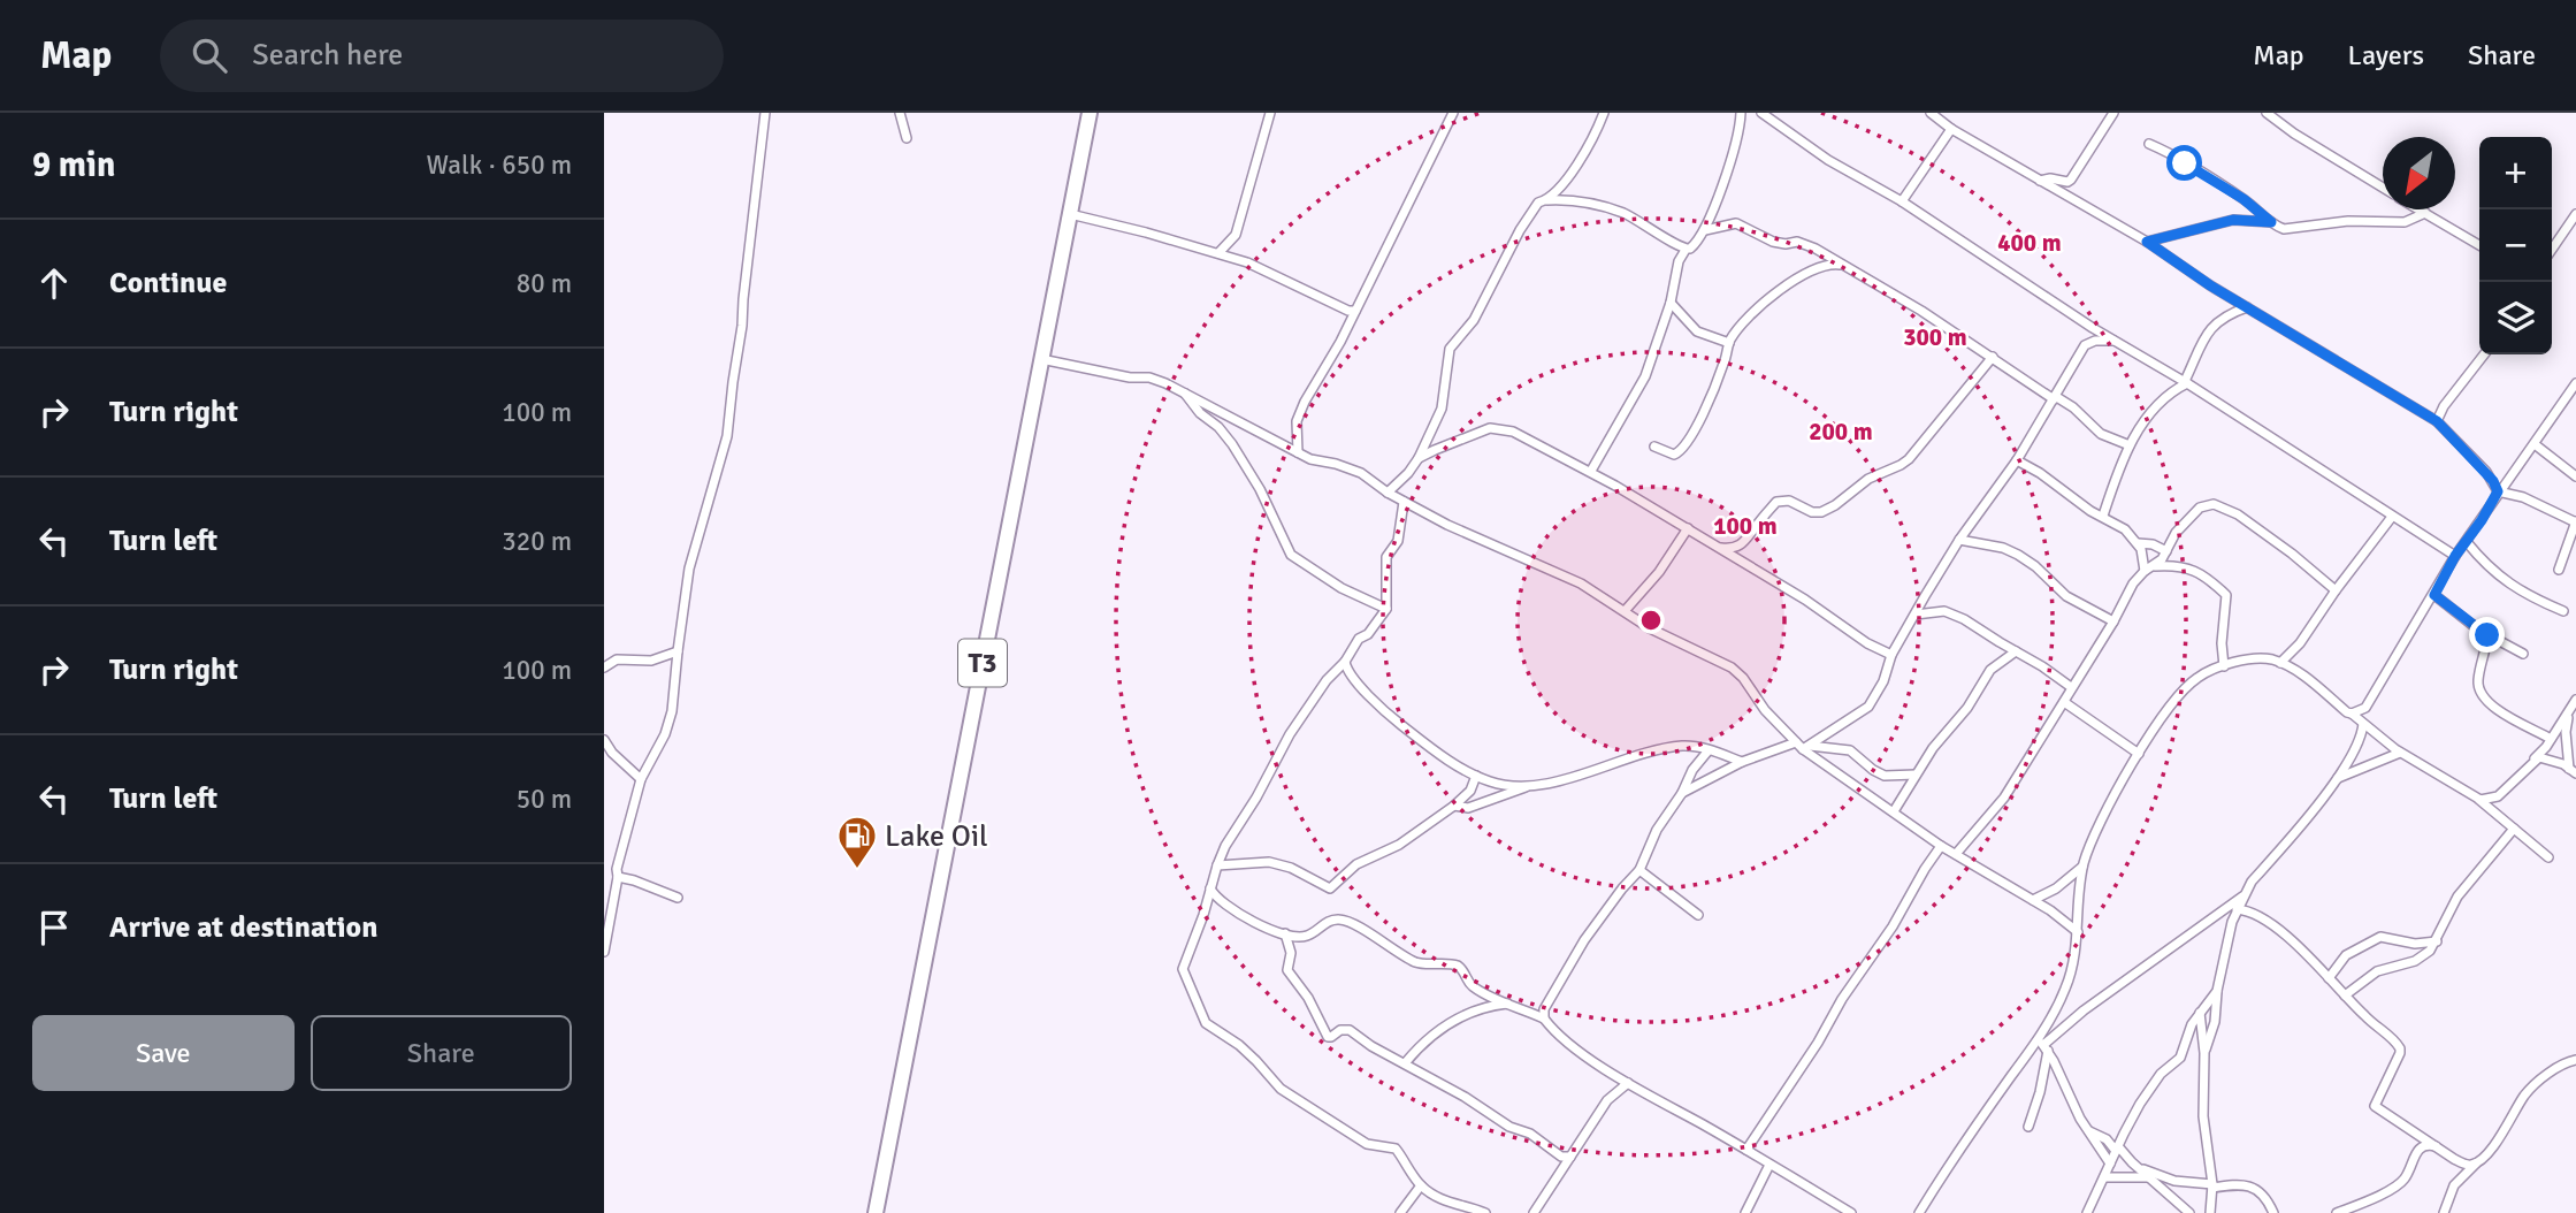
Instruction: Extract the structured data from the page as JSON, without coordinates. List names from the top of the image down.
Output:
{
  "streets": {
    "highway": ["T3"]
  },
  "places": {
    "fuel station": ["Lake Oil"]
  },
  "north": "bottom left",
  "page": {
    "header": "Map",
    "search": "Search here",
    "nav": ["Map", "Layers", "Share"],
    "heading": ["9 min", "Walk · 650 m"],
    "map_buttons": ["+", "−"],
    "list": [
      ["Continue", "80 m"],
      ["Turn right", "100 m"],
      ["Turn left", "320 m"],
      ["Turn right", "100 m"],
      ["Turn left", "50 m"],
      "Arrive at destination"
    ],
    "buttons": ["Save", "Share"]
  },
  "rings": [
    "400 m",
    "300 m",
    "200 m",
    "100 m"
  ]
}
